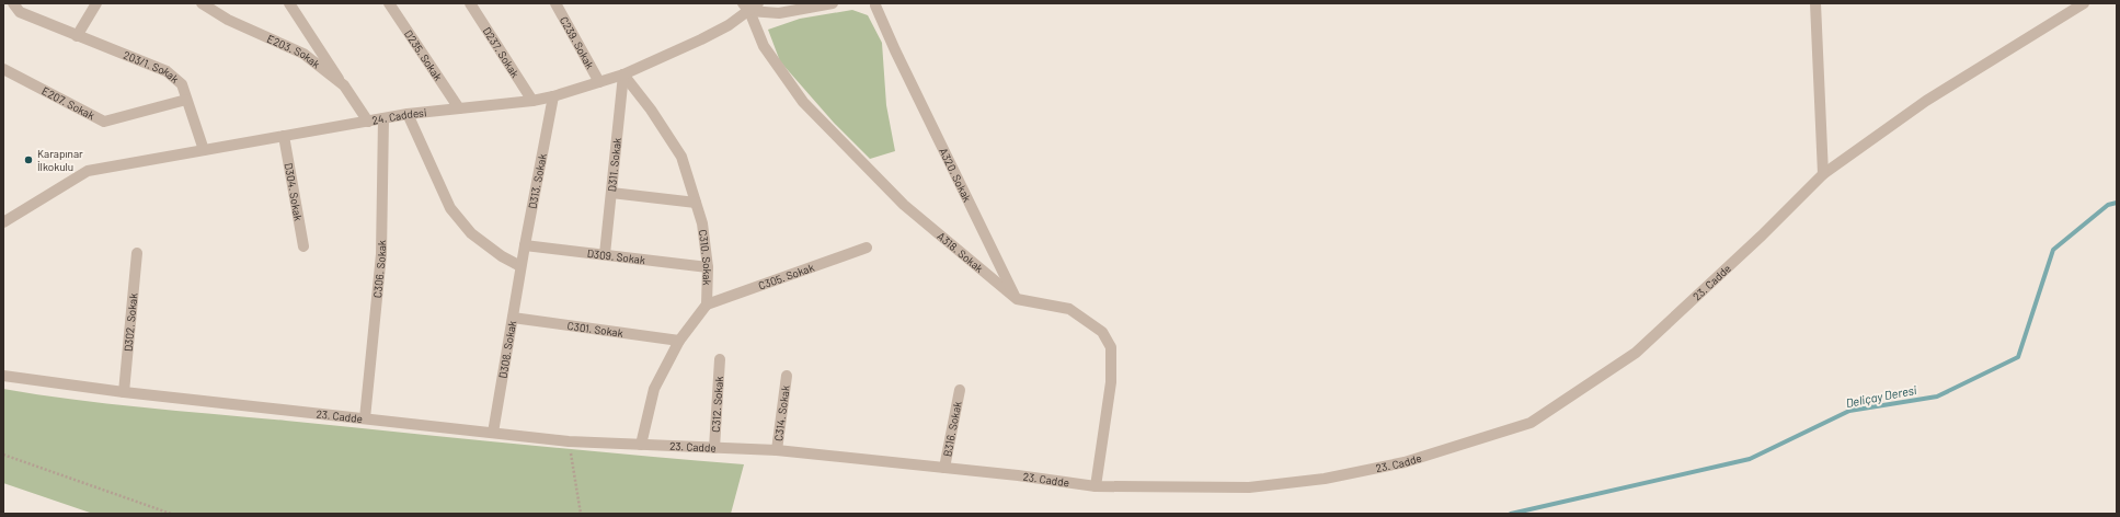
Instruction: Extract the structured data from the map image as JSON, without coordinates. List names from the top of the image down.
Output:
{
  "streets": {
    "street": [
      "C239. Sokak",
      "E203. Sokak",
      "D237. Sokak",
      "D235. Sokak",
      "203/1. Sokak",
      "E207. Sokak",
      "24. Caddesi",
      "D311. Sokak",
      "A320. Sokak",
      "D313. Sokak",
      "D304. Sokak",
      "A318. Sokak",
      "D309. Sokak",
      "C310. Sokak",
      "C306. Sokak",
      "C305. Sokak",
      "23. Cadde",
      "D302. Sokak",
      "C301. Sokak",
      "D308. Sokak",
      "C312. Sokak",
      "C314. Sokak",
      "B316. Sokak"
    ]
  },
  "crossings": [
    ["C239. Sokak", "24. Caddesi"],
    ["E203. Sokak", "24. Caddesi"],
    ["D237. Sokak", "24. Caddesi"],
    ["D235. Sokak", "24. Caddesi"],
    ["203/1. Sokak", "E207. Sokak"],
    ["203/1. Sokak", "24. Caddesi"],
    ["24. Caddesi", "D311. Sokak"],
    ["24. Caddesi", "D313. Sokak"],
    ["24. Caddesi", "D304. Sokak"],
    ["24. Caddesi", "A318. Sokak"],
    ["24. Caddesi", "C310. Sokak"],
    ["24. Caddesi", "C306. Sokak"],
    ["D311. Sokak", "D309. Sokak"],
    ["D311. Sokak", "C310. Sokak"],
    ["A320. Sokak", "A318. Sokak"],
    ["D313. Sokak", "D309. Sokak"],
    ["D313. Sokak", "D308. Sokak"],
    ["A318. Sokak", "23. Cadde"],
    ["D309. Sokak", "C310. Sokak"],
    ["C310. Sokak", "C305. Sokak"],
    ["C306. Sokak", "23. Cadde"],
    ["23. Cadde", "D302. Sokak"],
    ["23. Cadde", "D308. Sokak"],
    ["23. Cadde", "C312. Sokak"],
    ["23. Cadde", "C314. Sokak"],
    ["23. Cadde", "B316. Sokak"],
    ["C301. Sokak", "D308. Sokak"]
  ],
  "water": ["Deliçay Deresi"],
  "places": ["Karapınar İlkokulu"]
}
